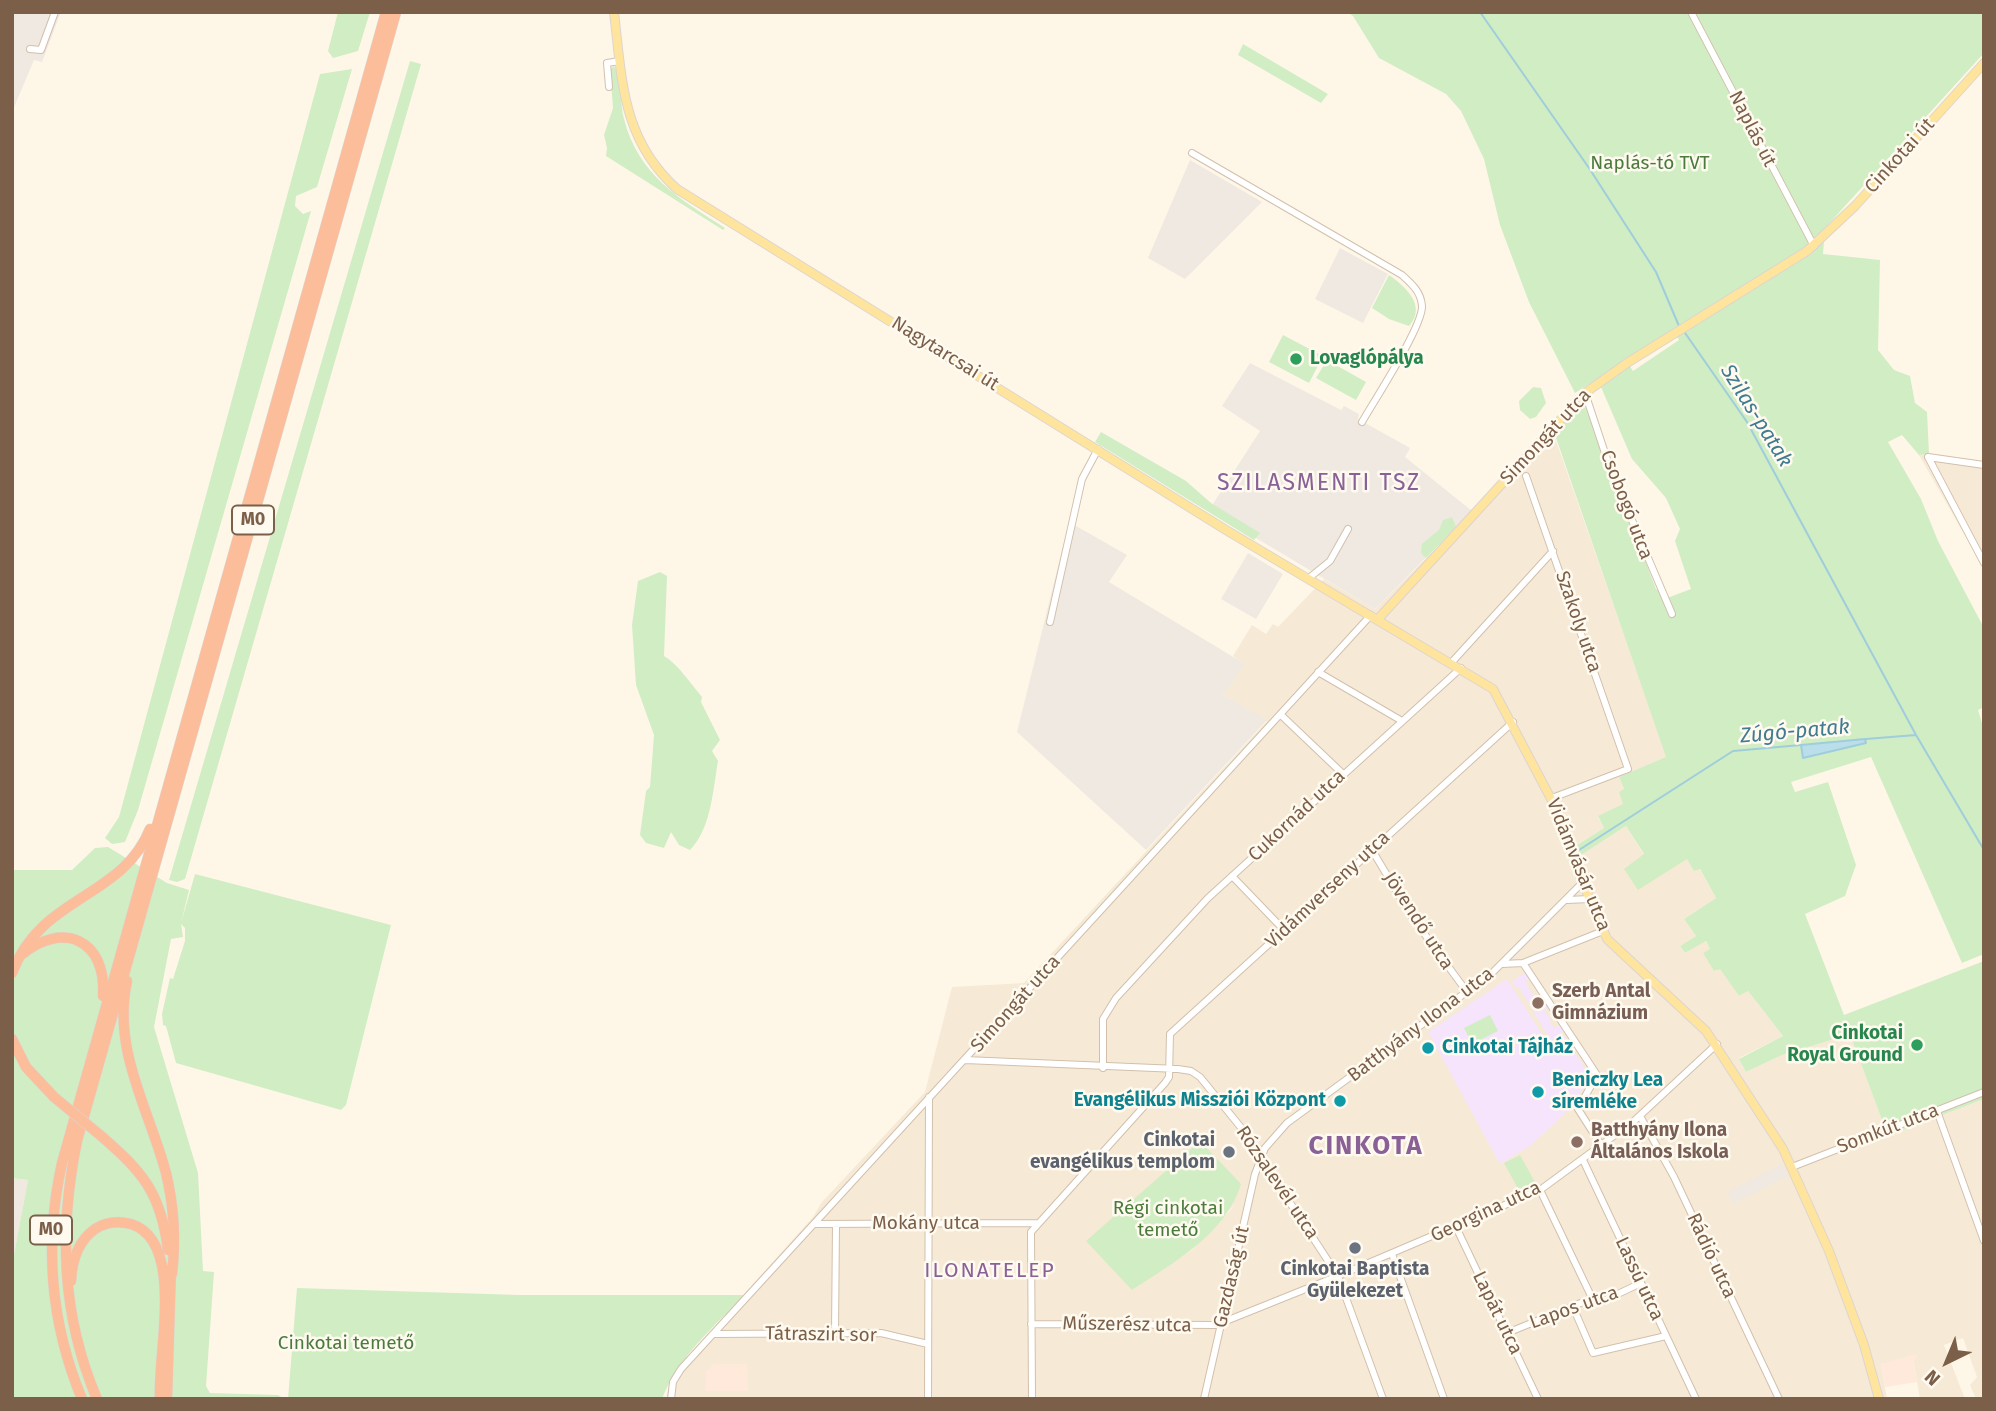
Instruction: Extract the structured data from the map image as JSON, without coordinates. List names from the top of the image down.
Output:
{
  "streets": {
    "highway": ["M0"],
    "main road": [
      "Cinkotai út",
      "Nagytarcsai út",
      "Simongát utca",
      "Vidámvásár utca"
    ],
    "street": [
      "Naplás út",
      "Csobogó utca",
      "Szakoly utca",
      "Cukornád utca",
      "Vidámverseny utca",
      "Jövendő utca",
      "Batthyány Ilona utca",
      "Somkút utca",
      "Rózsalevél utca",
      "Georgina utca",
      "Mokány utca",
      "Rádió utca",
      "Gazdaság út",
      "Lassú utca",
      "Lapos utca",
      "Lapát utca",
      "Műszerész utca",
      "Tátraszirt sor"
    ]
  },
  "crossings": [
    ["Naplás út", "Cinkotai út"],
    ["Naplás út", "Simongát utca"],
    ["Cinkotai út", "Simongát utca"],
    ["Nagytarcsai út", "Simongát utca"],
    ["Nagytarcsai út", "Vidámvásár utca"],
    ["Simongát utca", "Csobogó utca"],
    ["Simongát utca", "Vidámvásár utca"],
    ["Simongát utca", "Rózsalevél utca"],
    ["Simongát utca", "Mokány utca"],
    ["Simongát utca", "Tátraszirt sor"],
    ["Szakoly utca", "Vidámvásár utca"],
    ["Cukornád utca", "Vidámvásár utca"],
    ["Cukornád utca", "Rózsalevél utca"],
    ["Vidámvásár utca", "Vidámverseny utca"],
    ["Vidámvásár utca", "Batthyány Ilona utca"],
    ["Vidámvásár utca", "Somkút utca"],
    ["Vidámvásár utca", "Georgina utca"],
    ["Vidámverseny utca", "Jövendő utca"],
    ["Vidámverseny utca", "Rózsalevél utca"],
    ["Jövendő utca", "Batthyány Ilona utca"],
    ["Batthyány Ilona utca", "Rózsalevél utca"],
    ["Batthyány Ilona utca", "Gazdaság út"],
    ["Rózsalevél utca", "Georgina utca"],
    ["Rózsalevél utca", "Gazdaság út"],
    ["Georgina utca", "Rádió utca"],
    ["Georgina utca", "Gazdaság út"],
    ["Georgina utca", "Lassú utca"],
    ["Georgina utca", "Lapát utca"],
    ["Georgina utca", "Műszerész utca"],
    ["Gazdaság út", "Műszerész utca"],
    ["Lassú utca", "Lapos utca"],
    ["Lapos utca", "Lapát utca"]
  ],
  "districts": ["SZILASMENTI TSZ", "CINKOTA", "ILONATELEP"],
  "water": ["Szilas-patak", "Zúgó-patak"],
  "parks": ["Naplás-tó TVT", "Régi cinkotai temető", "Cinkotai temető"],
  "places": [
    "Lovaglópálya",
    "Szerb Antal Gimnázium",
    "Cinkotai Royal Ground",
    "Cinkotai Tájház",
    "Beniczky Lea síremléke",
    "Evangélikus Missziói Központ",
    "Batthyány Ilona Általános Iskola",
    "Cinkotai evangélikus templom",
    "Cinkotai Baptista Gyülekezet"
  ],
  "north": "bottom left"
}
